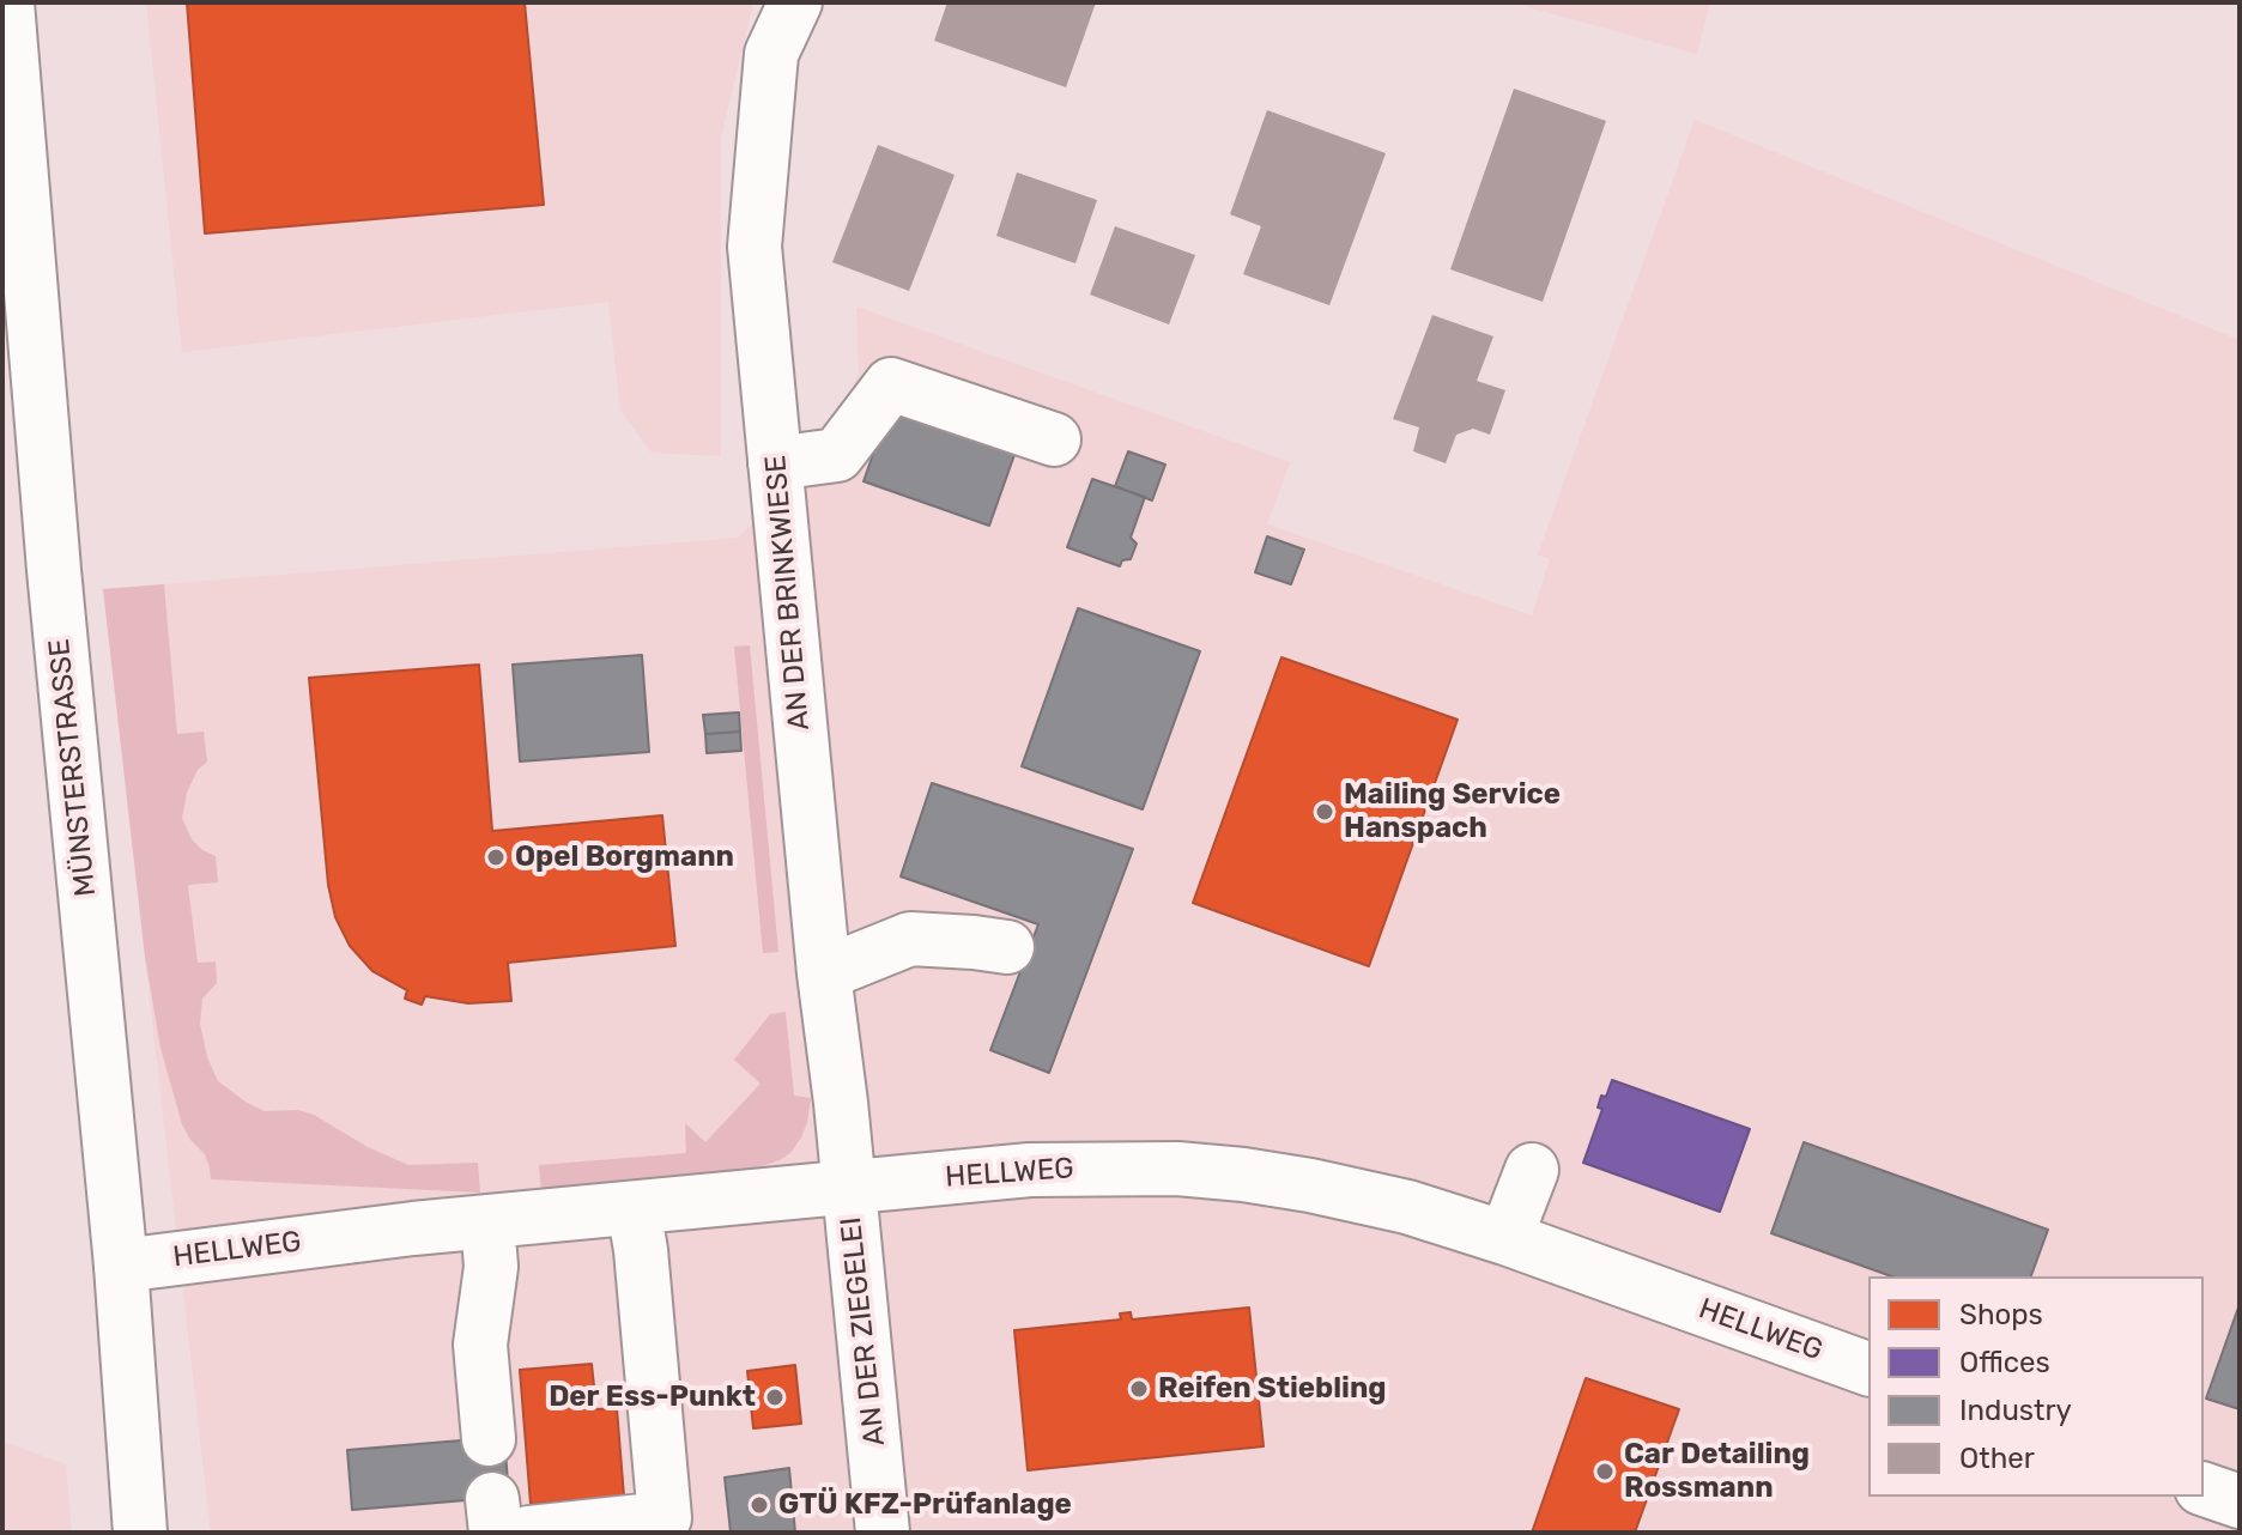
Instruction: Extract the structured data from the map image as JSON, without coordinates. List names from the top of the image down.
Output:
{
  "streets": {
    "street": [
      "AN DER BRINKWIESE",
      "MÜNSTERSTRASSE",
      "HELLWEG",
      "AN DER ZIEGELEI"
    ]
  },
  "crossings": [
    ["AN DER BRINKWIESE", "HELLWEG"],
    ["AN DER BRINKWIESE", "AN DER ZIEGELEI"],
    ["MÜNSTERSTRASSE", "HELLWEG"],
    ["HELLWEG", "AN DER ZIEGELEI"]
  ],
  "places": [
    "Mailing Service Hanspach",
    "Opel Borgmann",
    "Reifen Stiebling",
    "Der Ess-Punkt",
    "Car Detailing Rossmann",
    "GTÜ KFZ-Prüfanlage"
  ],
  "legend": [
    "Shops",
    "Offices",
    "Industry",
    "Other"
  ]
}
